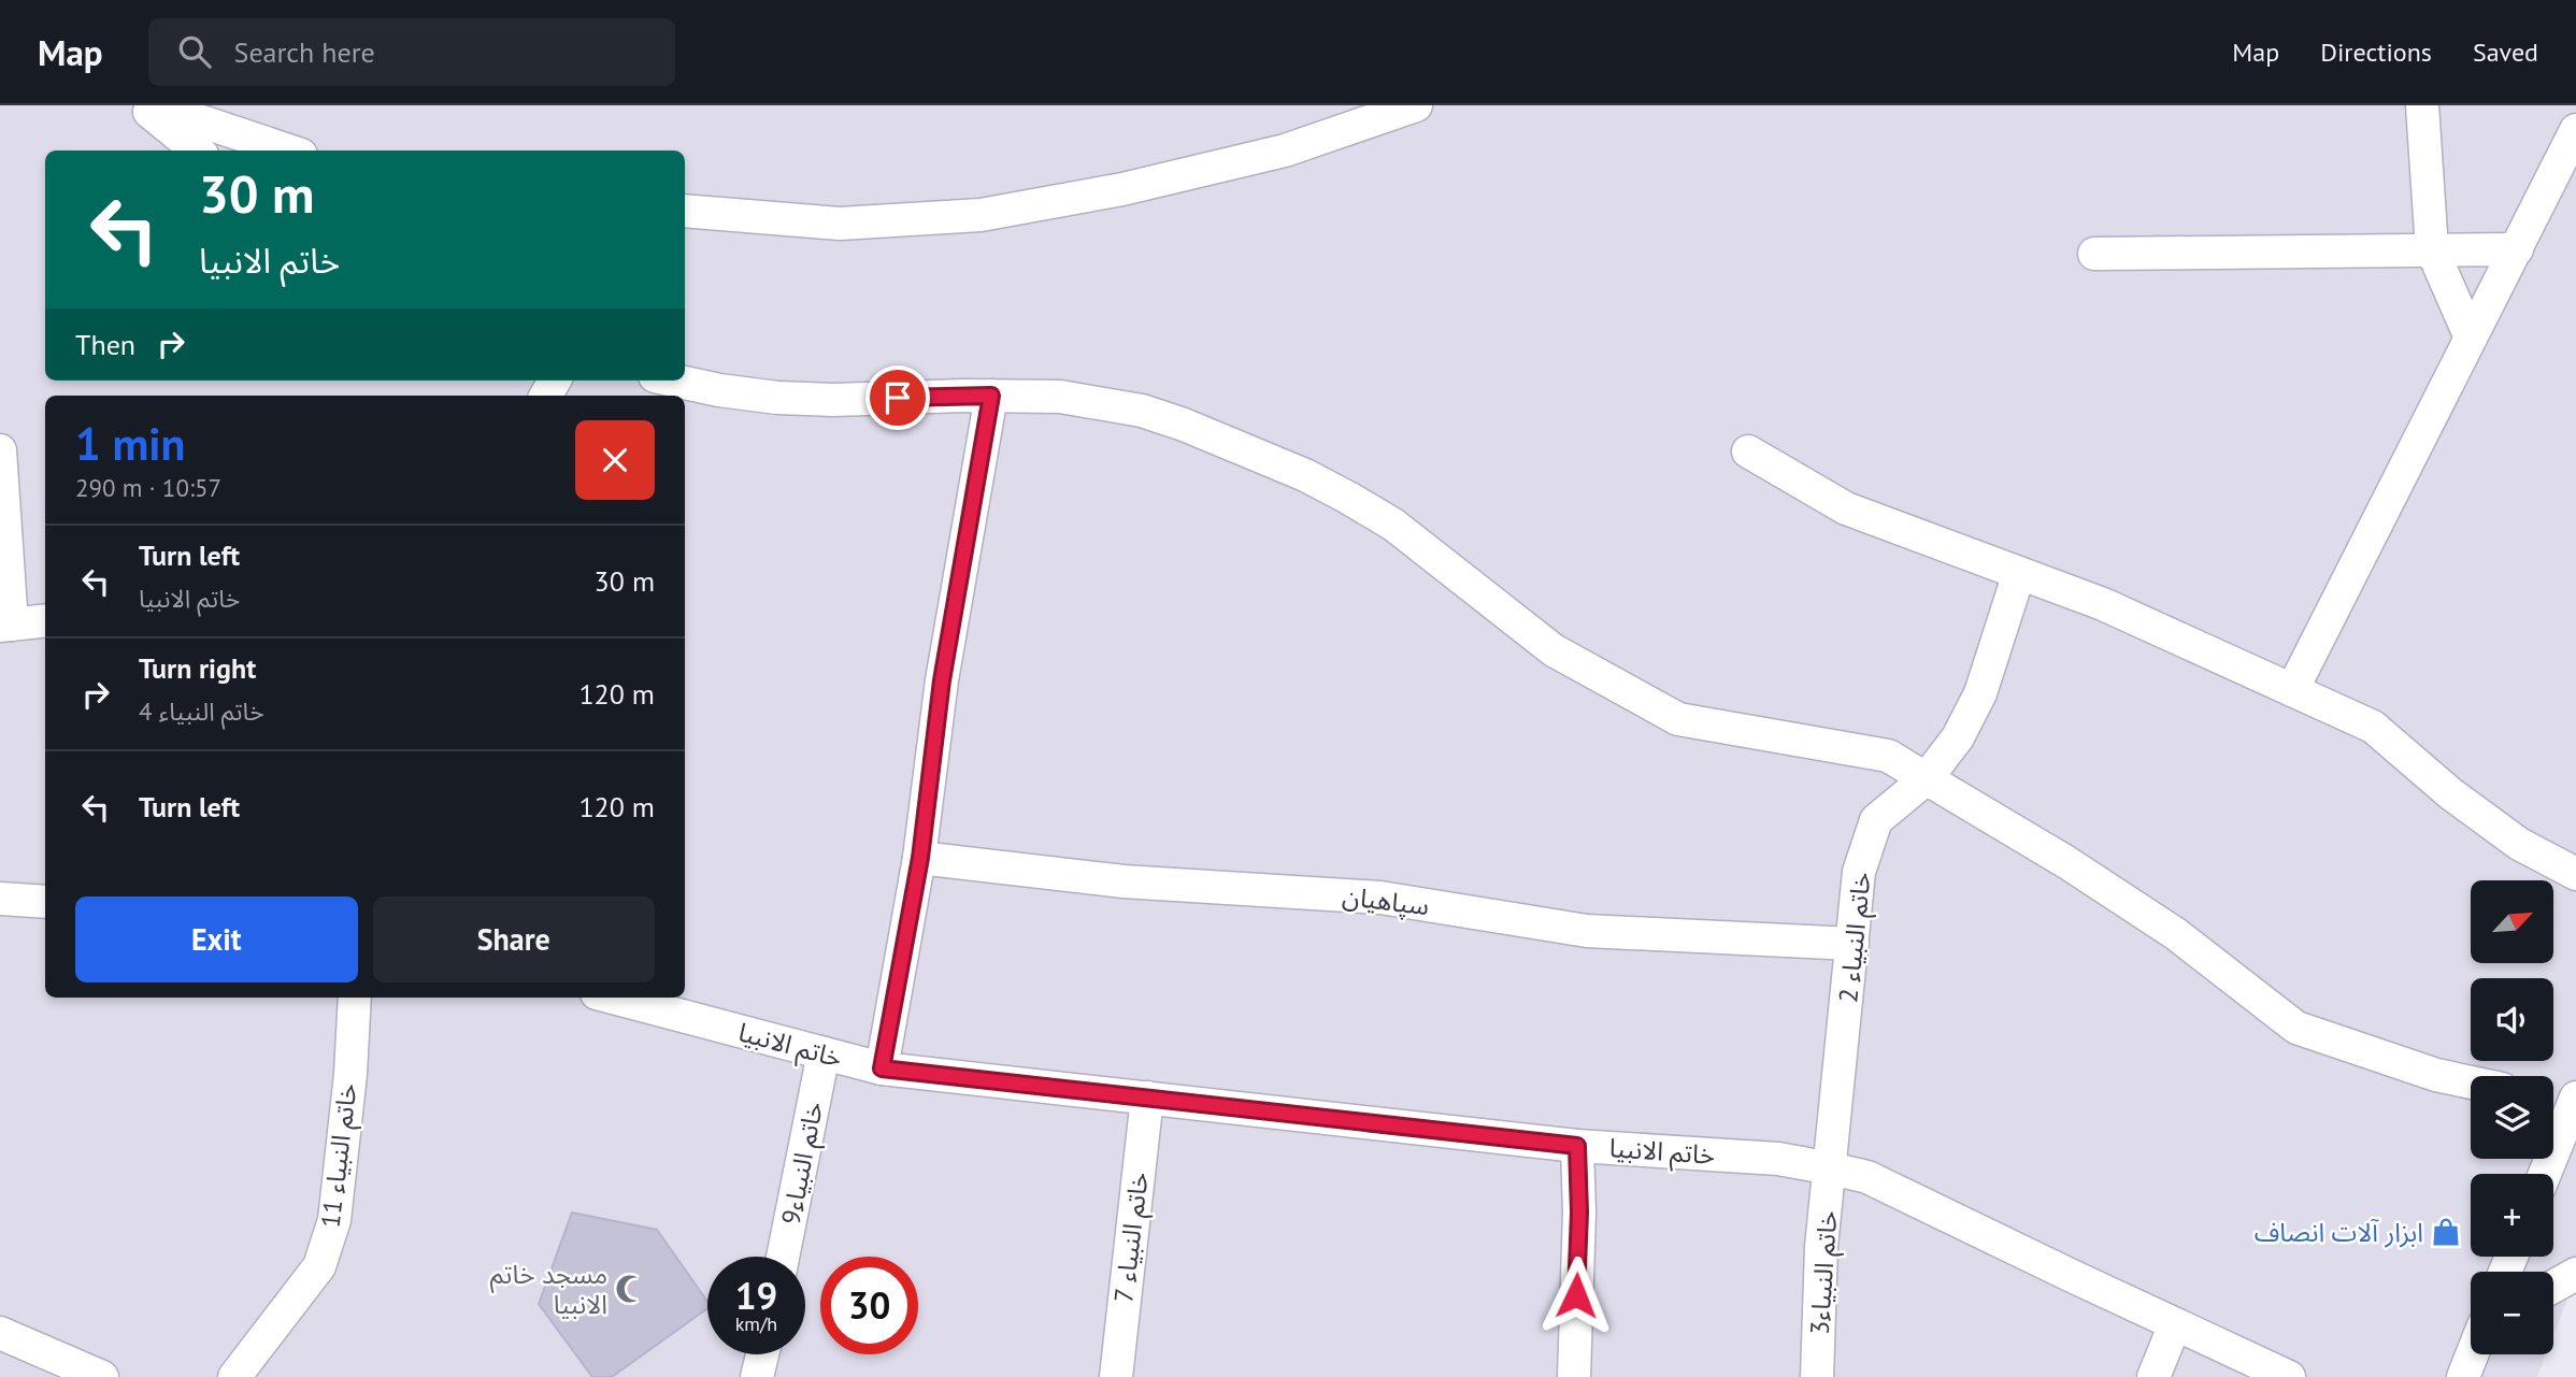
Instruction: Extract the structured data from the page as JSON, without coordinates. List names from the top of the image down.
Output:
{
  "streets": {
    "street": [
      "سپاهیان",
      "خاتم النبیاء 2",
      "خاتم الانبیا",
      "خاتم النبیاء 11",
      "خاتم النبیاء9",
      "خاتم النبیاء 7",
      "خاتم النبیاء3"
    ]
  },
  "crossings": [
    ["سپاهیان", "خاتم النبیاء 2"],
    ["خاتم النبیاء 2", "خاتم الانبیا"],
    ["خاتم النبیاء 2", "خاتم النبیاء3"],
    ["خاتم الانبیا", "خاتم النبیاء9"],
    ["خاتم الانبیا", "خاتم النبیاء 7"],
    ["خاتم الانبیا", "خاتم النبیاء3"]
  ],
  "places": {
    "shop": ["ابزار آلات انصاف"],
    "mosque": ["مسجد خاتم الانبیا"]
  },
  "north": "top right",
  "page": {
    "header": "Map",
    "search": "Search here",
    "nav": ["Map", "Directions", "Saved"],
    "turn": ["30 m", "خاتم الانبیا"],
    "then": "Then",
    "heading": ["1 min", "290 m · 10:57"],
    "list": [
      {
        "name": "Turn left",
        "note": "خاتم الانبیا",
        "value": "30 m"
      },
      {
        "name": "Turn right",
        "note": "خاتم النبیاء 4",
        "value": "120 m"
      },
      {
        "name": "Turn left",
        "value": "120 m"
      }
    ],
    "map_buttons": ["+", "−"],
    "buttons": ["Exit", "Share"],
    "speed": "19 km/h",
    "limit": "30"
  }
}
